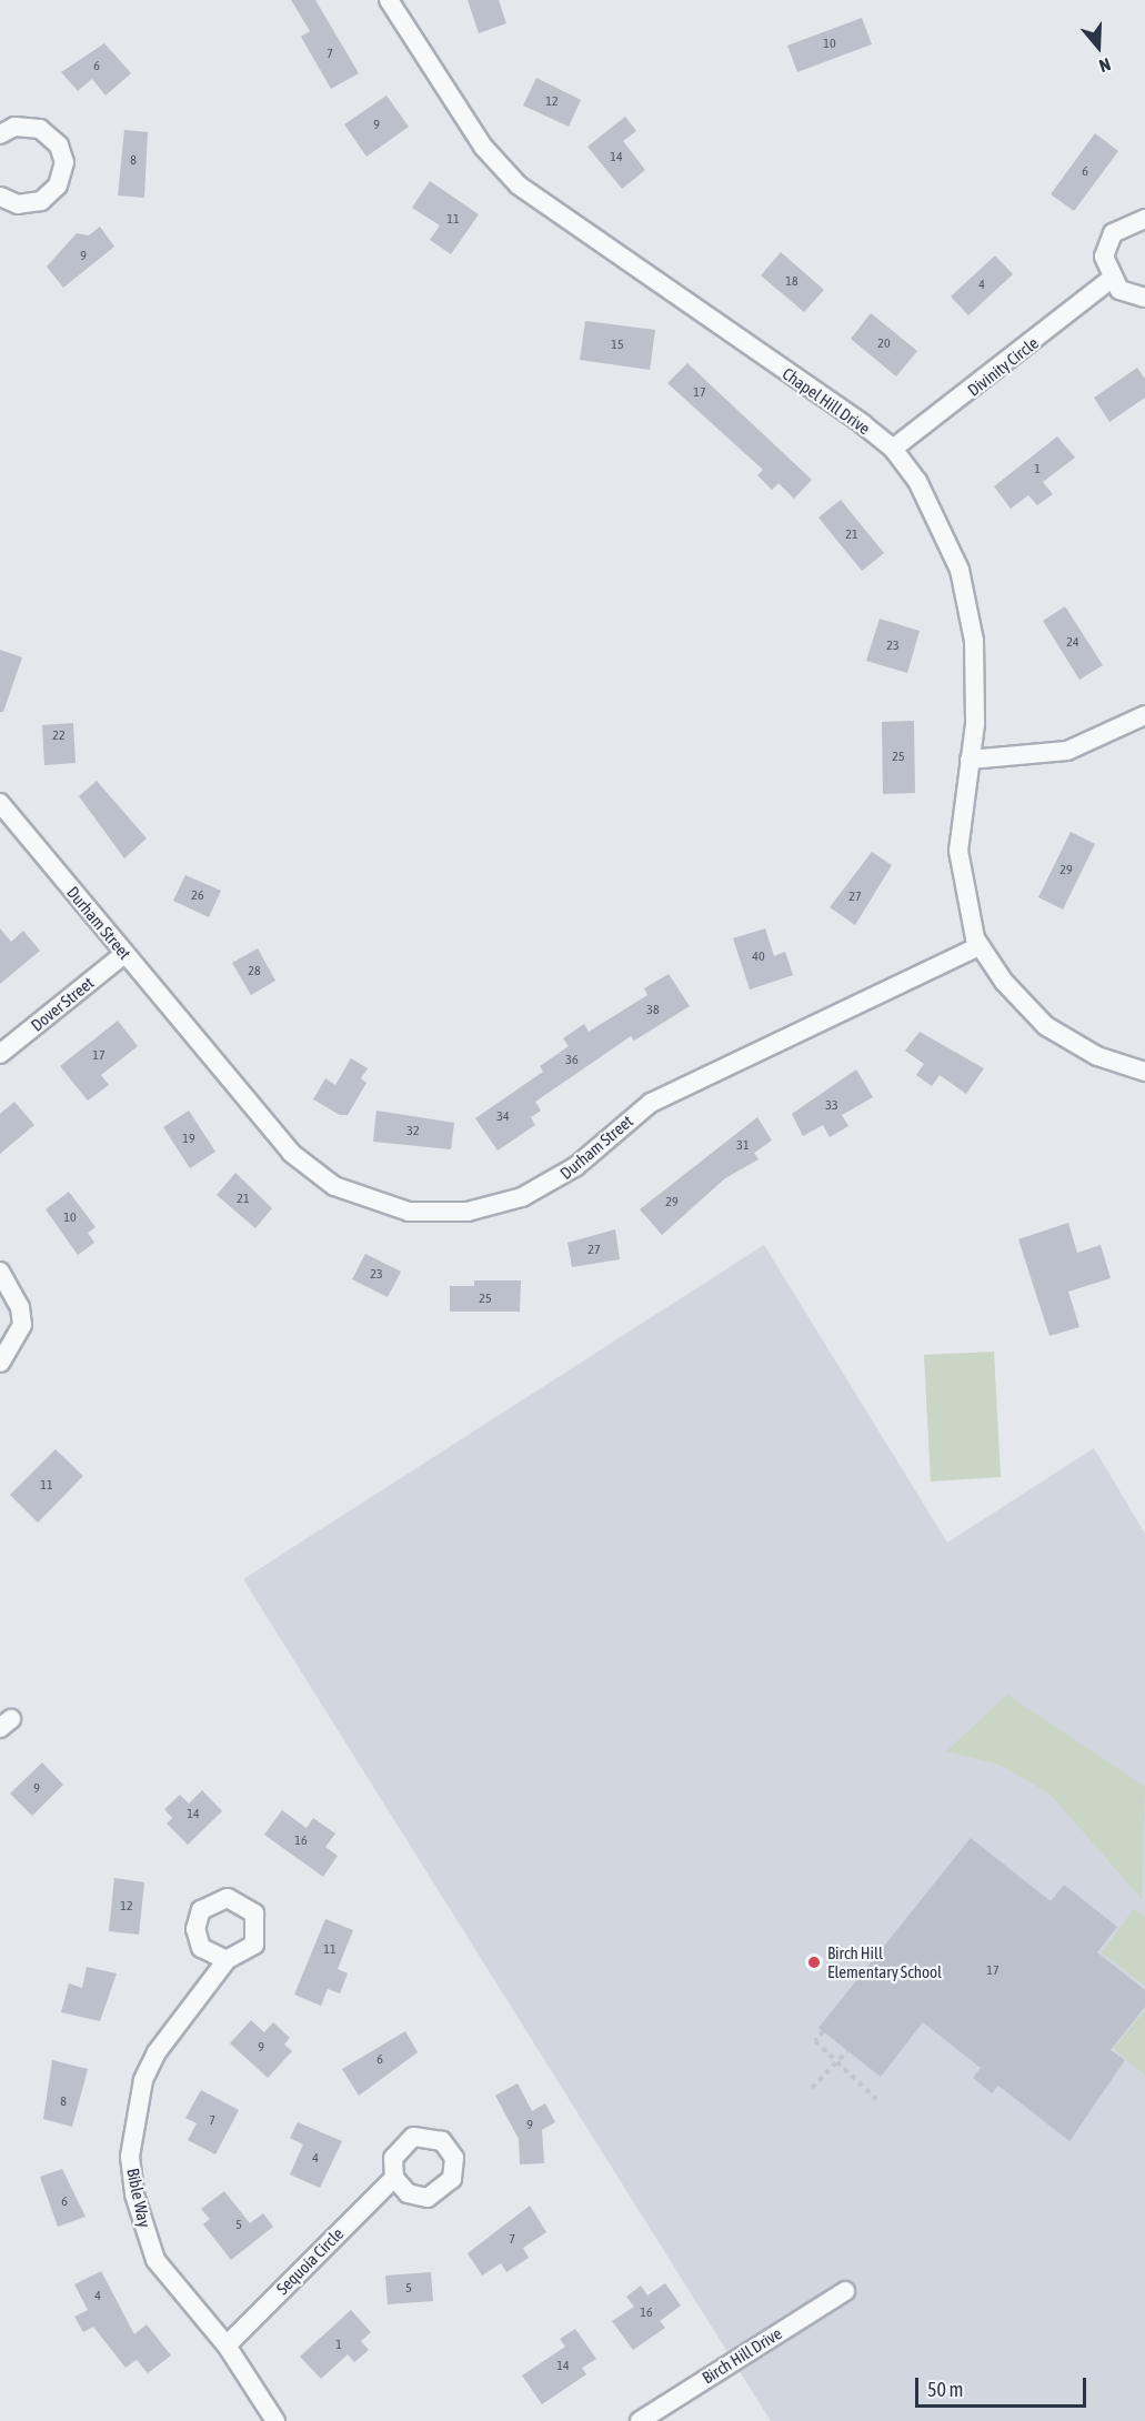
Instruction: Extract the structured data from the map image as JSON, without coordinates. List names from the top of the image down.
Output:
{
  "streets": {
    "street": [
      "Divinity Circle",
      "Chapel Hill Drive",
      "Durham Street",
      "Dover Street",
      "Bible Way",
      "Sequoia Circle",
      "Birch Hill Drive"
    ]
  },
  "crossings": [
    ["Divinity Circle", "Chapel Hill Drive"],
    ["Chapel Hill Drive", "Durham Street"],
    ["Durham Street", "Dover Street"],
    ["Bible Way", "Sequoia Circle"]
  ],
  "places": ["Birch Hill Elementary School"],
  "house_numbers": [
    "10",
    "7",
    "6",
    "12",
    "9",
    "14",
    "8",
    "6",
    "11",
    "9",
    "18",
    "4",
    "20",
    "15",
    "17",
    "1",
    "21",
    "24",
    "23",
    "22",
    "25",
    "29",
    "26",
    "27",
    "40",
    "28",
    "38",
    "17",
    "36",
    "33",
    "34",
    "32",
    "19",
    "31",
    "21",
    "29",
    "10",
    "27",
    "23",
    "25",
    "11",
    "9",
    "14",
    "16",
    "12",
    "11",
    "17",
    "9",
    "6",
    "8",
    "7",
    "9",
    "4",
    "6",
    "5",
    "7",
    "5",
    "4",
    "16",
    "1",
    "14"
  ],
  "scale_bar": "50 m",
  "north": "bottom"
}
